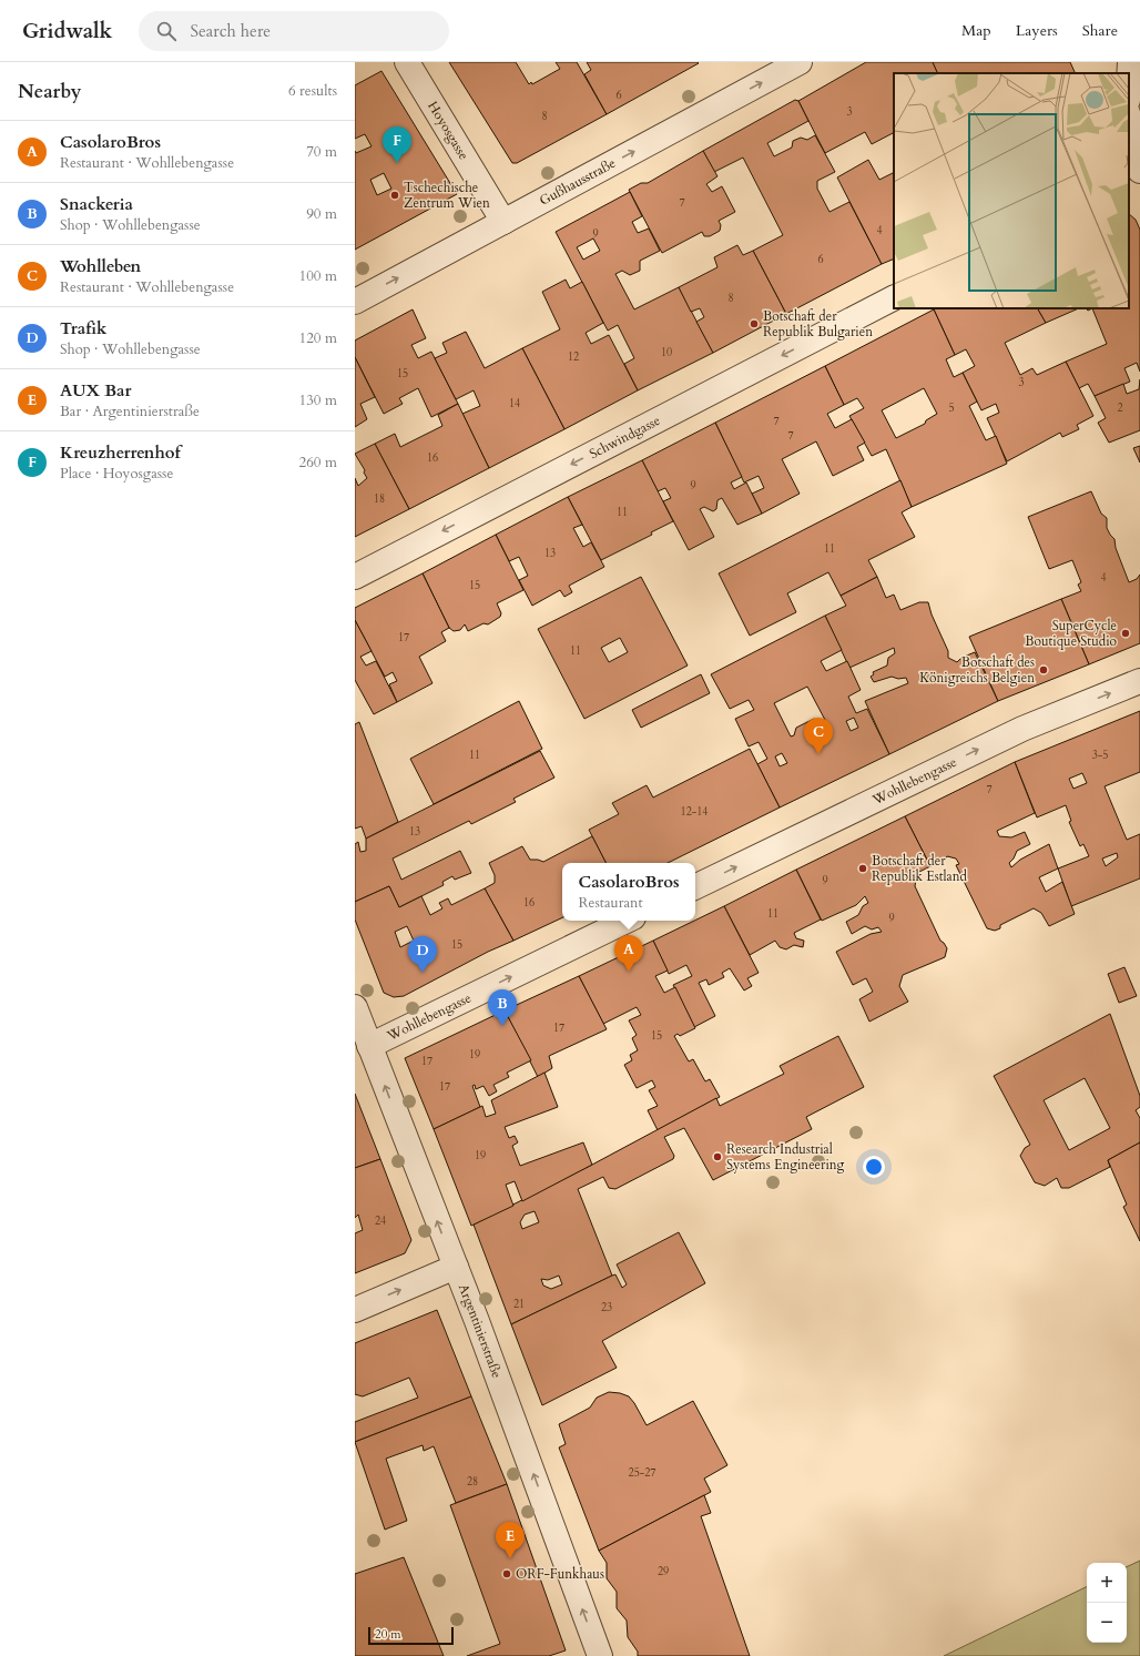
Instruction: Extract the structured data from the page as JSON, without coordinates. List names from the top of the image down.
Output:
{
  "streets": {
    "street": [
      "Hoyosgasse",
      "Gußhausstraße",
      "Schwindgasse",
      "Wohllebengasse",
      "Argentinierstraße"
    ]
  },
  "crossings": [
    ["Hoyosgasse", "Gußhausstraße"],
    ["Wohllebengasse", "Argentinierstraße"]
  ],
  "one_way": [
    "Gußhausstraße",
    "Schwindgasse",
    "Wohllebengasse",
    "Argentinierstraße"
  ],
  "places": [
    "Tschechische Zentrum Wien",
    "Botschaft der Republik Bulgarien",
    "SuperCycle Boutique Studio",
    "Botschaft des Königreichs Belgien",
    "Botschaft der Republik Estland",
    "Research Industrial Systems Engineering",
    "ORF-Funkhaus"
  ],
  "house_numbers": [
    "6",
    "3",
    "8",
    "7",
    "4",
    "9",
    "6",
    "8",
    "10",
    "12",
    "15",
    "3",
    "14",
    "5",
    "2",
    "7",
    "7",
    "16",
    "9",
    "18",
    "11",
    "11",
    "13",
    "4",
    "15",
    "17",
    "11",
    "11",
    "3-5",
    "7",
    "12-14",
    "13",
    "9",
    "16",
    "11",
    "9",
    "15",
    "17",
    "15",
    "19",
    "17",
    "17",
    "19",
    "24",
    "21",
    "23",
    "25-27",
    "28",
    "29"
  ],
  "scale_bar": "20 m",
  "page": {
    "header": "Gridwalk",
    "search": "Search here",
    "nav": ["Map", "Layers", "Share"],
    "heading": ["Nearby", "6 results"],
    "list": [
      {
        "mark": "A",
        "name": "CasolaroBros",
        "note": "Restaurant · Wohllebengasse",
        "value": "70 m"
      },
      {
        "mark": "B",
        "name": "Snackeria",
        "note": "Shop · Wohllebengasse",
        "value": "90 m"
      },
      {
        "mark": "C",
        "name": "Wohlleben",
        "note": "Restaurant · Wohllebengasse",
        "value": "100 m"
      },
      {
        "mark": "D",
        "name": "Trafik",
        "note": "Shop · Wohllebengasse",
        "value": "120 m"
      },
      {
        "mark": "E",
        "name": "AUX Bar",
        "note": "Bar · Argentinierstraße",
        "value": "130 m"
      },
      {
        "mark": "F",
        "name": "Kreuzherrenhof",
        "note": "Place · Hoyosgasse",
        "value": "260 m"
      }
    ],
    "pins": [
      "F",
      "C",
      "A",
      "D",
      "B",
      "E"
    ],
    "popup": ["CasolaroBros", "Restaurant"],
    "map_buttons": ["+", "−"],
    "scale": "20 m"
  }
}
